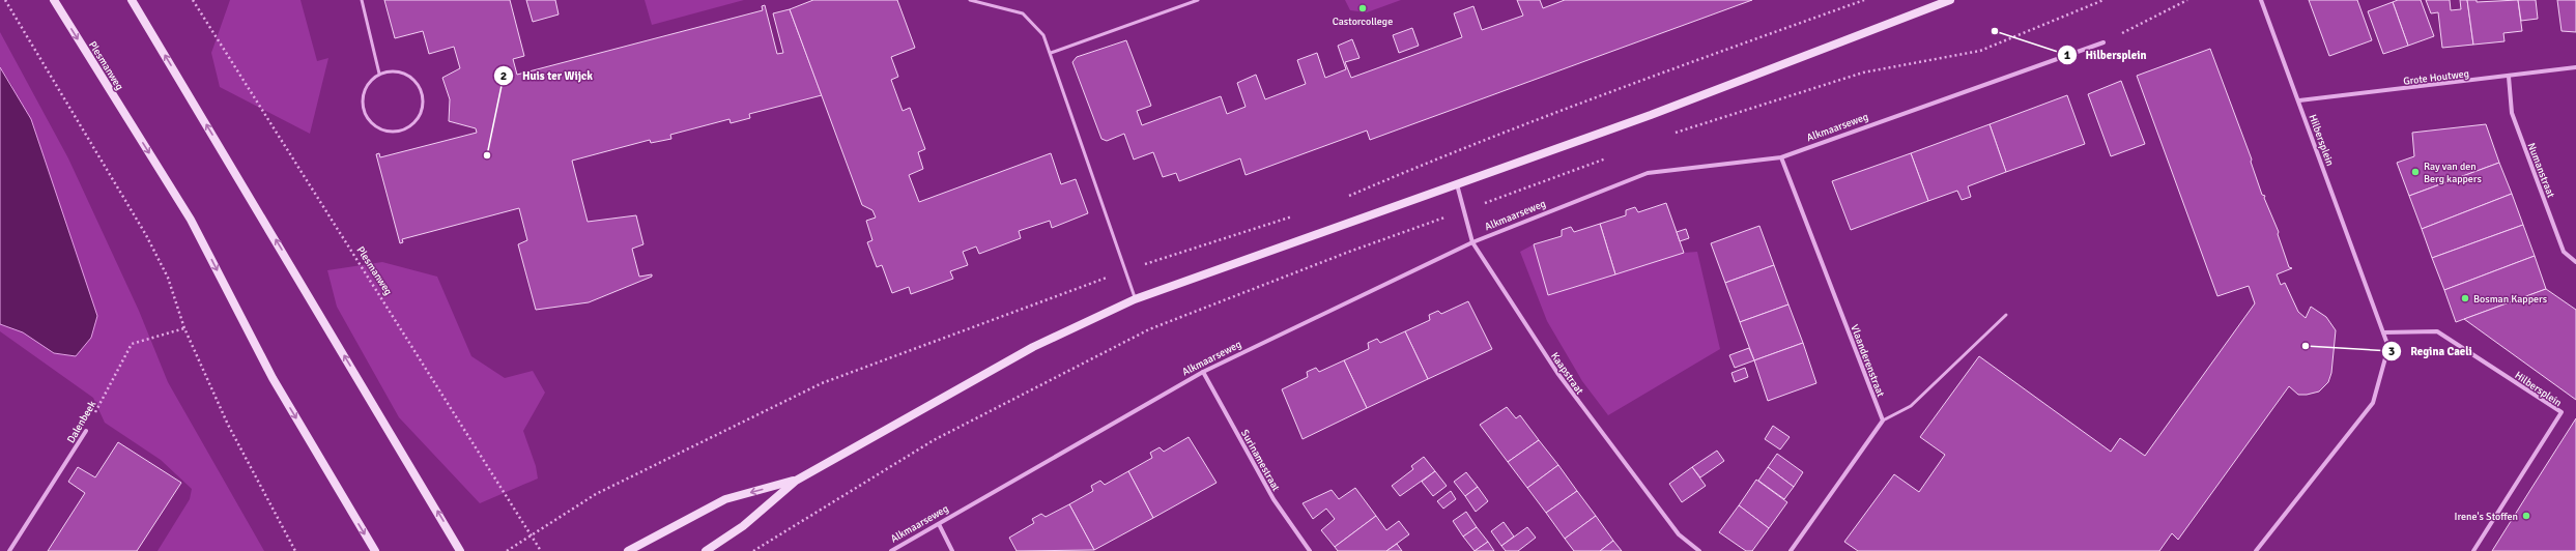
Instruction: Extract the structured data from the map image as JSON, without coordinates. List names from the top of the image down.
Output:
{
  "streets": {
    "street": [
      "Plesmanweg",
      "Grote Houtweg",
      "Alkmaarseweg",
      "Hilbersplein",
      "Numanstraat",
      "Vlaanderenstraat",
      "Kaapstraat",
      "Dalenbeek",
      "Surinamestraat"
    ]
  },
  "crossings": [
    ["Grote Houtweg", "Hilbersplein"],
    ["Grote Houtweg", "Numanstraat"],
    ["Alkmaarseweg", "Vlaanderenstraat"],
    ["Alkmaarseweg", "Kaapstraat"],
    ["Alkmaarseweg", "Surinamestraat"]
  ],
  "places": [
    "Castorcollege",
    "Hilbersplein",
    "Huis ter Wijck",
    "Ray van den Berg kappers",
    "Bosman Kappers",
    "Regina Caeli",
    "Irene's Stoffen"
  ]
}
